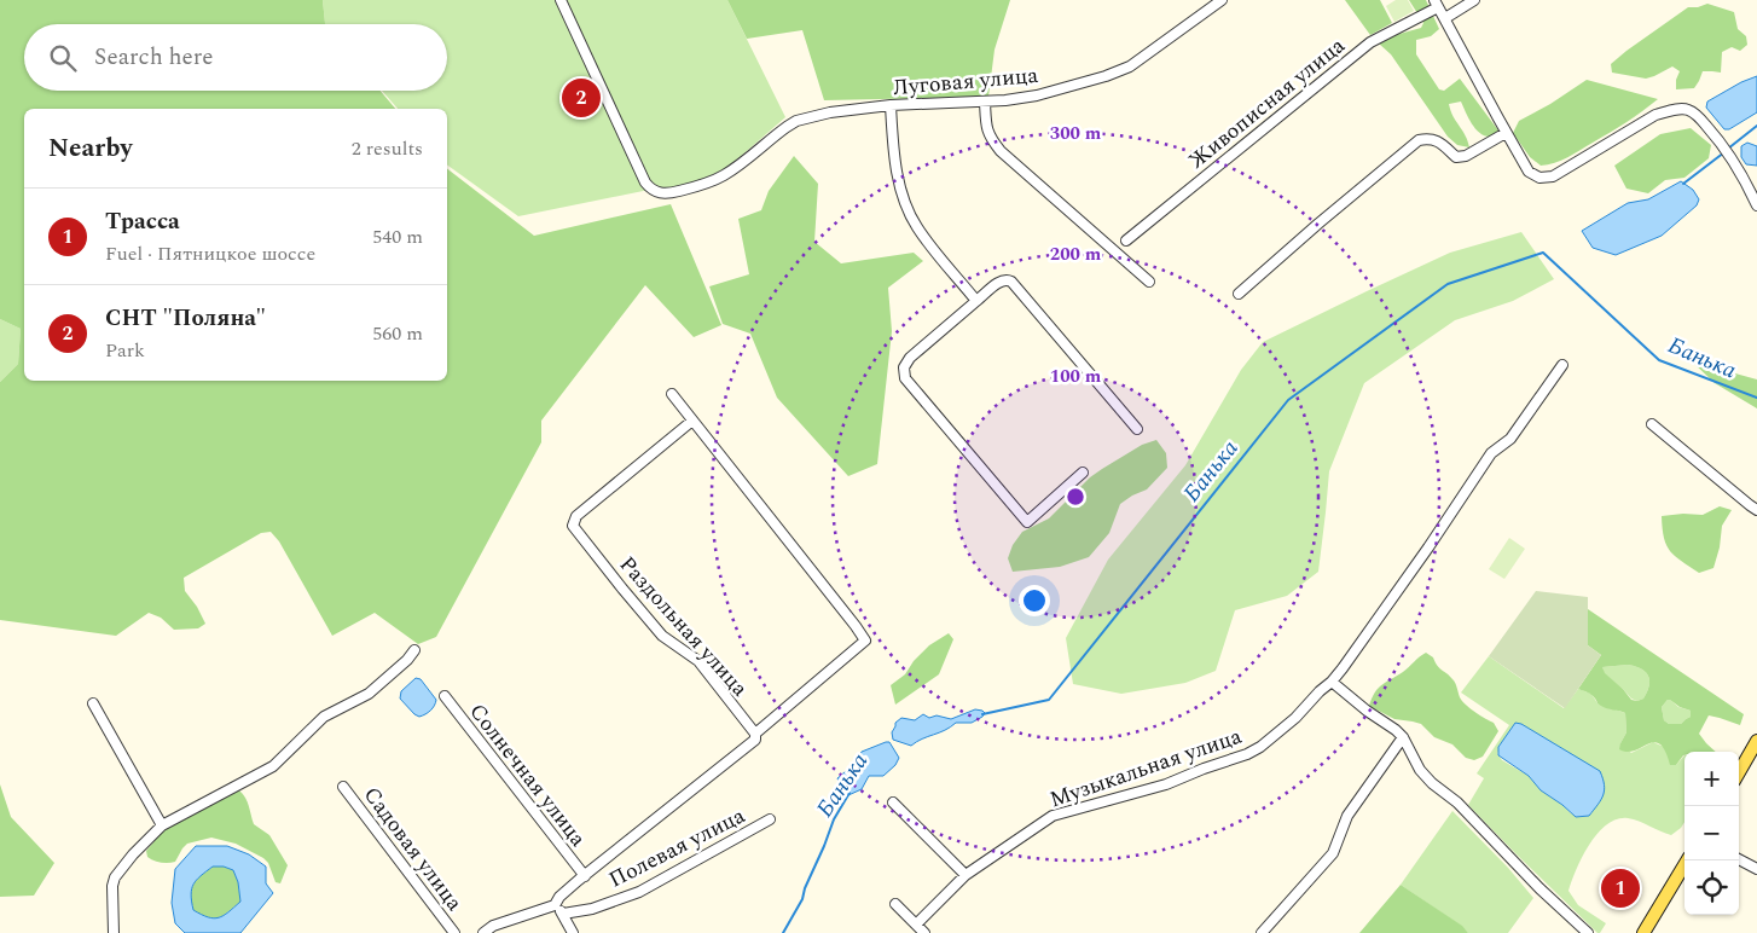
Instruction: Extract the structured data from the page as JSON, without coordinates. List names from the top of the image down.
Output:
{
  "streets": {
    "street": [
      "Луговая улица",
      "Живописная улица",
      "Раздольная улица",
      "Музыкальная улица",
      "Солнечная улица",
      "Полевая улица",
      "Садовая улица"
    ]
  },
  "water": ["Банька"],
  "page": {
    "search": "Search here",
    "pins": ["2", "1"],
    "heading": ["Nearby", "2 results"],
    "list": [
      {
        "mark": "1",
        "name": "Трасса",
        "note": "Fuel · Пятницкое шоссе",
        "value": "540 m"
      },
      {
        "mark": "2",
        "name": "СНТ \"Поляна\"",
        "note": "Park",
        "value": "560 m"
      }
    ],
    "map_buttons": ["+", "−"]
  },
  "rings": ["300 m", "200 m", "100 m"]
}
